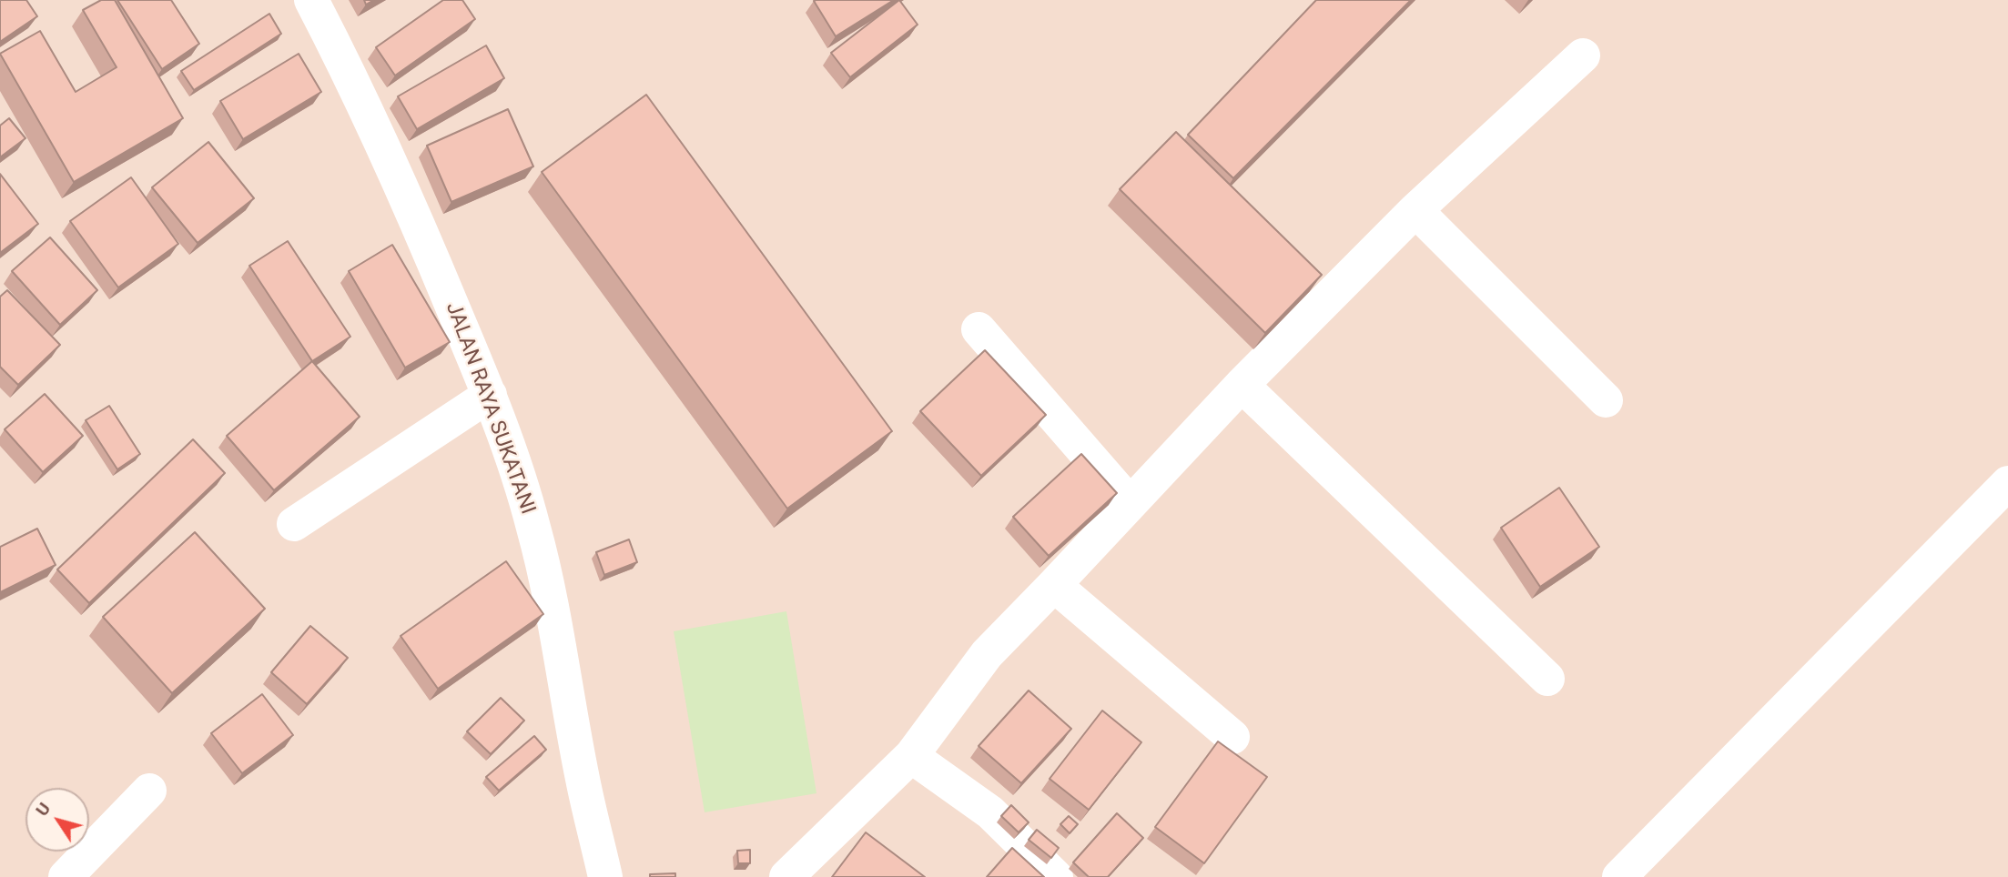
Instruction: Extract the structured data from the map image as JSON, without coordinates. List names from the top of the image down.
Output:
{
  "streets": {
    "street": ["JALAN RAYA SUKATANI"]
  },
  "north": "top left"
}
